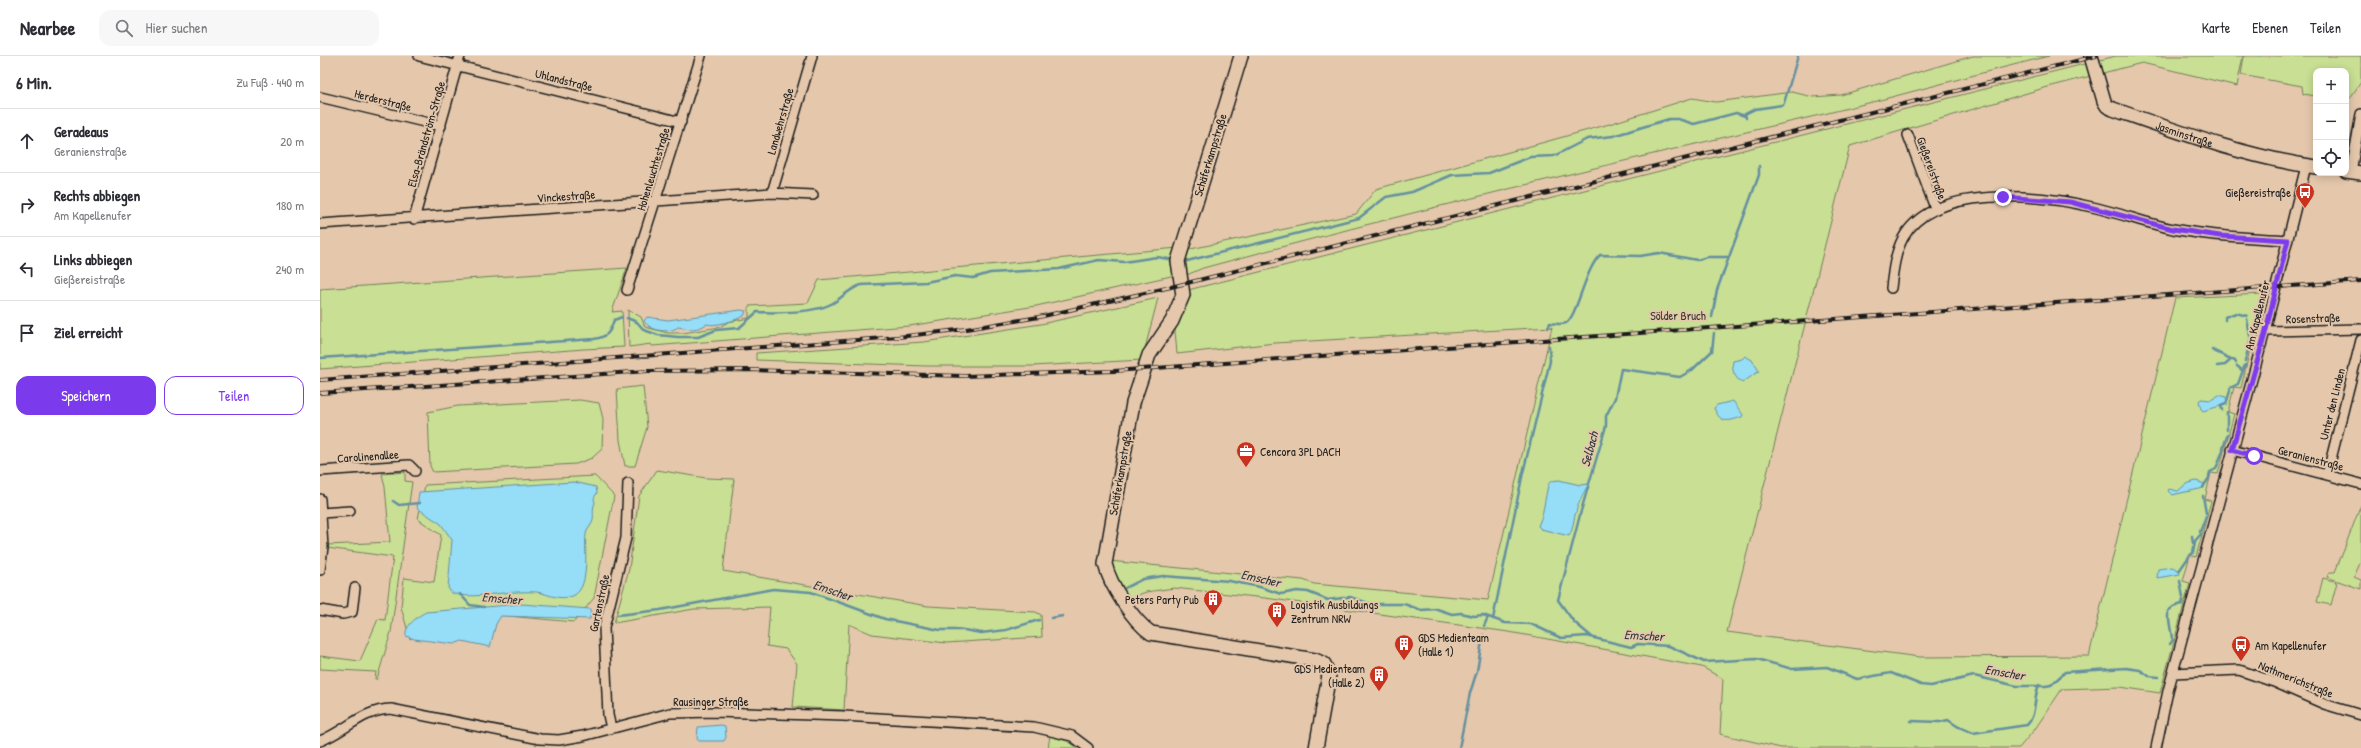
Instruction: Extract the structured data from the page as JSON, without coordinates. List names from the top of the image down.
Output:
{
  "streets": {
    "street": [
      "Uhlandstraße",
      "Herderstraße",
      "Landwehrstraße",
      "Jasminstraße",
      "Elsa-Brändström-Straße",
      "Schäferkampstraße",
      "Gießereistraße",
      "Hohenleuchtestraße",
      "Vinckestraße",
      "Am Kapellenufer",
      "Rosenstraße",
      "Unter den Linden",
      "Carolinenallee",
      "Geranienstraße",
      "Gartenstraße",
      "Nathmerichstraße",
      "Rausinger Straße"
    ]
  },
  "crossings": [
    ["Uhlandstraße", "Elsa-Brändström-Straße"],
    ["Uhlandstraße", "Hohenleuchtestraße"],
    ["Herderstraße", "Elsa-Brändström-Straße"],
    ["Landwehrstraße", "Vinckestraße"],
    ["Jasminstraße", "Am Kapellenufer"],
    ["Elsa-Brändström-Straße", "Vinckestraße"],
    ["Gießereistraße", "Am Kapellenufer"],
    ["Hohenleuchtestraße", "Vinckestraße"],
    ["Am Kapellenufer", "Rosenstraße"],
    ["Am Kapellenufer", "Geranienstraße"],
    ["Am Kapellenufer", "Nathmerichstraße"],
    ["Unter den Linden", "Geranienstraße"],
    ["Gartenstraße", "Rausinger Straße"]
  ],
  "water": ["Selbach", "Emscher"],
  "parks": ["Sölder Bruch"],
  "places": {
    "bus stop": ["Gießereistraße", "Am Kapellenufer"],
    "office": ["Cencora 3PL DACH"],
    "building": [
      "Peters Party Pub",
      "Logistik Ausbildungs Zentrum NRW",
      "GDS Medienteam (Halle 1)",
      "GDS Medienteam (Halle 2)"
    ]
  },
  "page": {
    "header": "Nearbee",
    "search": "Hier suchen",
    "nav": ["Karte", "Ebenen", "Teilen"],
    "heading": ["6 Min.", "Zu Fuß · 440 m"],
    "map_buttons": ["+", "−"],
    "list": [
      ["Geradeaus", "Geranienstraße", "20 m"],
      ["Rechts abbiegen", "Am Kapellenufer", "180 m"],
      ["Links abbiegen", "Gießereistraße", "240 m"],
      "Ziel erreicht"
    ],
    "buttons": ["Speichern", "Teilen"]
  }
}
